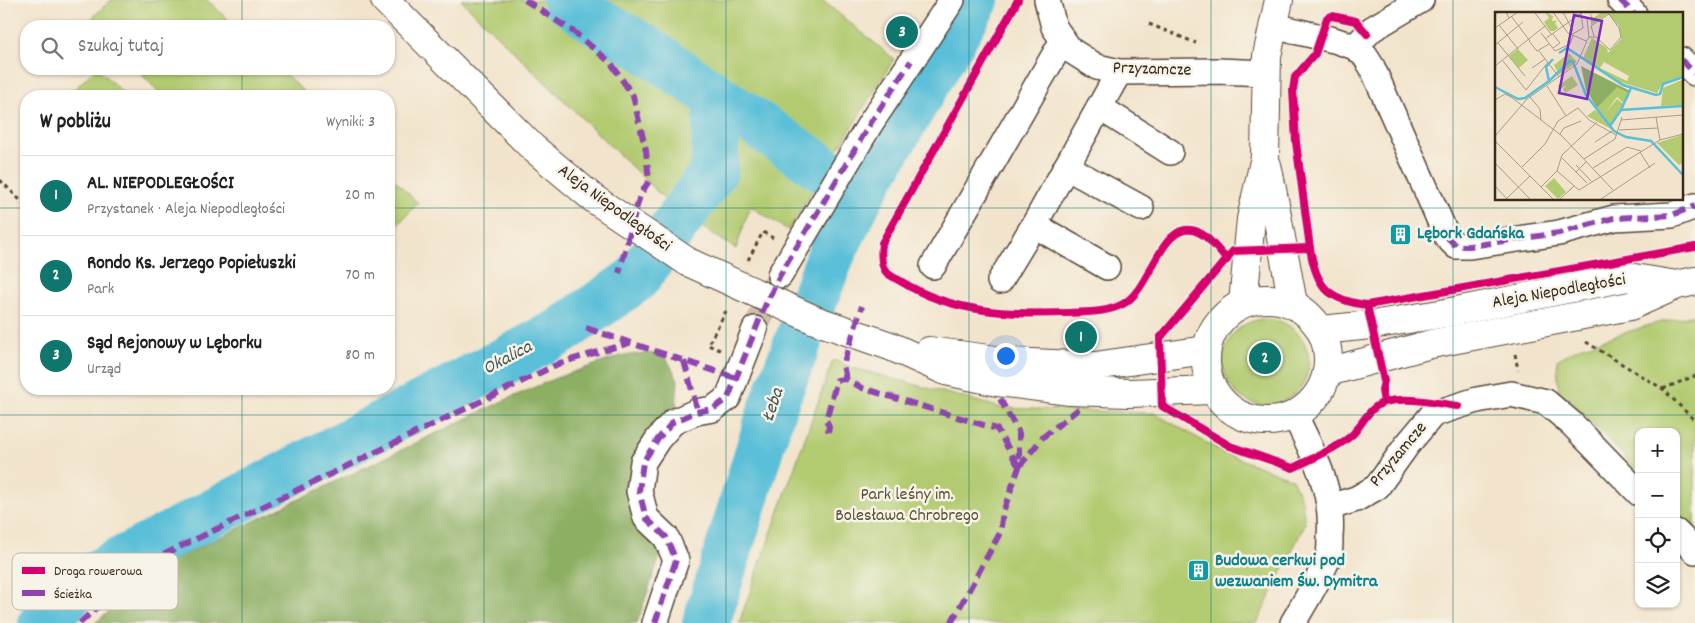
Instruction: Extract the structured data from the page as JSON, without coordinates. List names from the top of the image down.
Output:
{
  "streets": {
    "main road": ["Aleja Niepodległości"],
    "street": ["Przyzamcze"]
  },
  "water": ["Okalica", "Łeba"],
  "parks": ["Park leśny im. Bolesława Chrobrego"],
  "places": {
    "building": ["Lębork Gdańska", "Budowa cerkwi pod wezwaniem Św. Dymitra"]
  },
  "legend": ["Droga rowerowa", "Ścieżka"],
  "page": {
    "pins": ["3", "1", "2"],
    "search": "Szukaj tutaj",
    "heading": ["W pobliżu", "Wyniki: 3"],
    "list": [
      {
        "mark": "1",
        "name": "AL. NIEPODLEGŁOŚCI",
        "note": "Przystanek · Aleja Niepodległości",
        "value": "20 m"
      },
      {
        "mark": "2",
        "name": "Rondo Ks. Jerzego Popiełuszki",
        "note": "Park",
        "value": "70 m"
      },
      {
        "mark": "3",
        "name": "Sąd Rejonowy w Lęborku",
        "note": "Urząd",
        "value": "80 m"
      }
    ],
    "map_buttons": ["+", "−"]
  }
}
